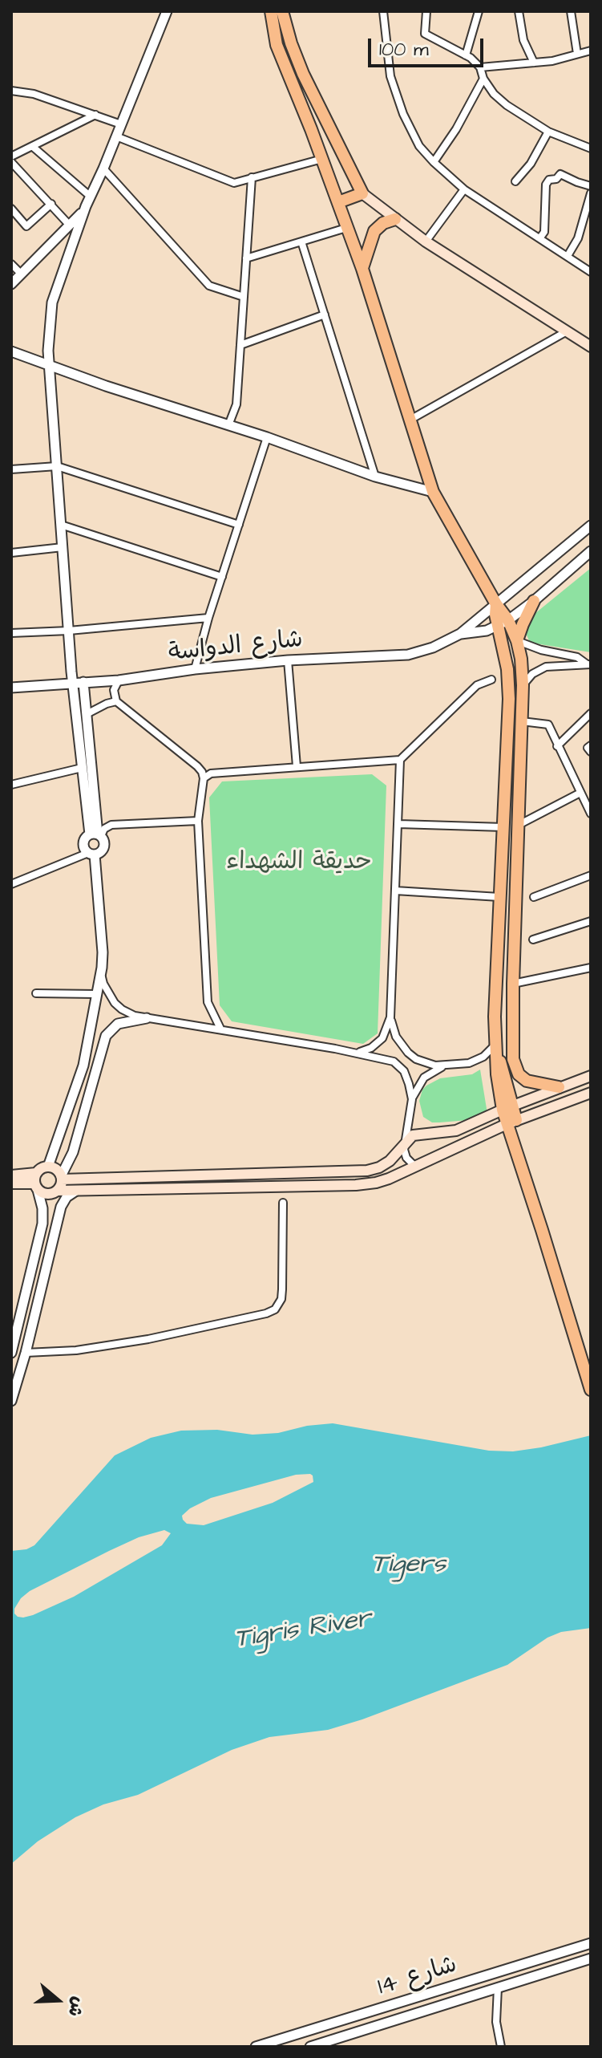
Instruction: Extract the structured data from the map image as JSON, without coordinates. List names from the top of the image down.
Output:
{
  "streets": {
    "street": ["شارع الدواسة", "شارع 14"]
  },
  "water": ["Tigers", "Tigris River"],
  "parks": ["حديقة الشهداء"],
  "scale_bar": "100 m",
  "north": "right"
}
